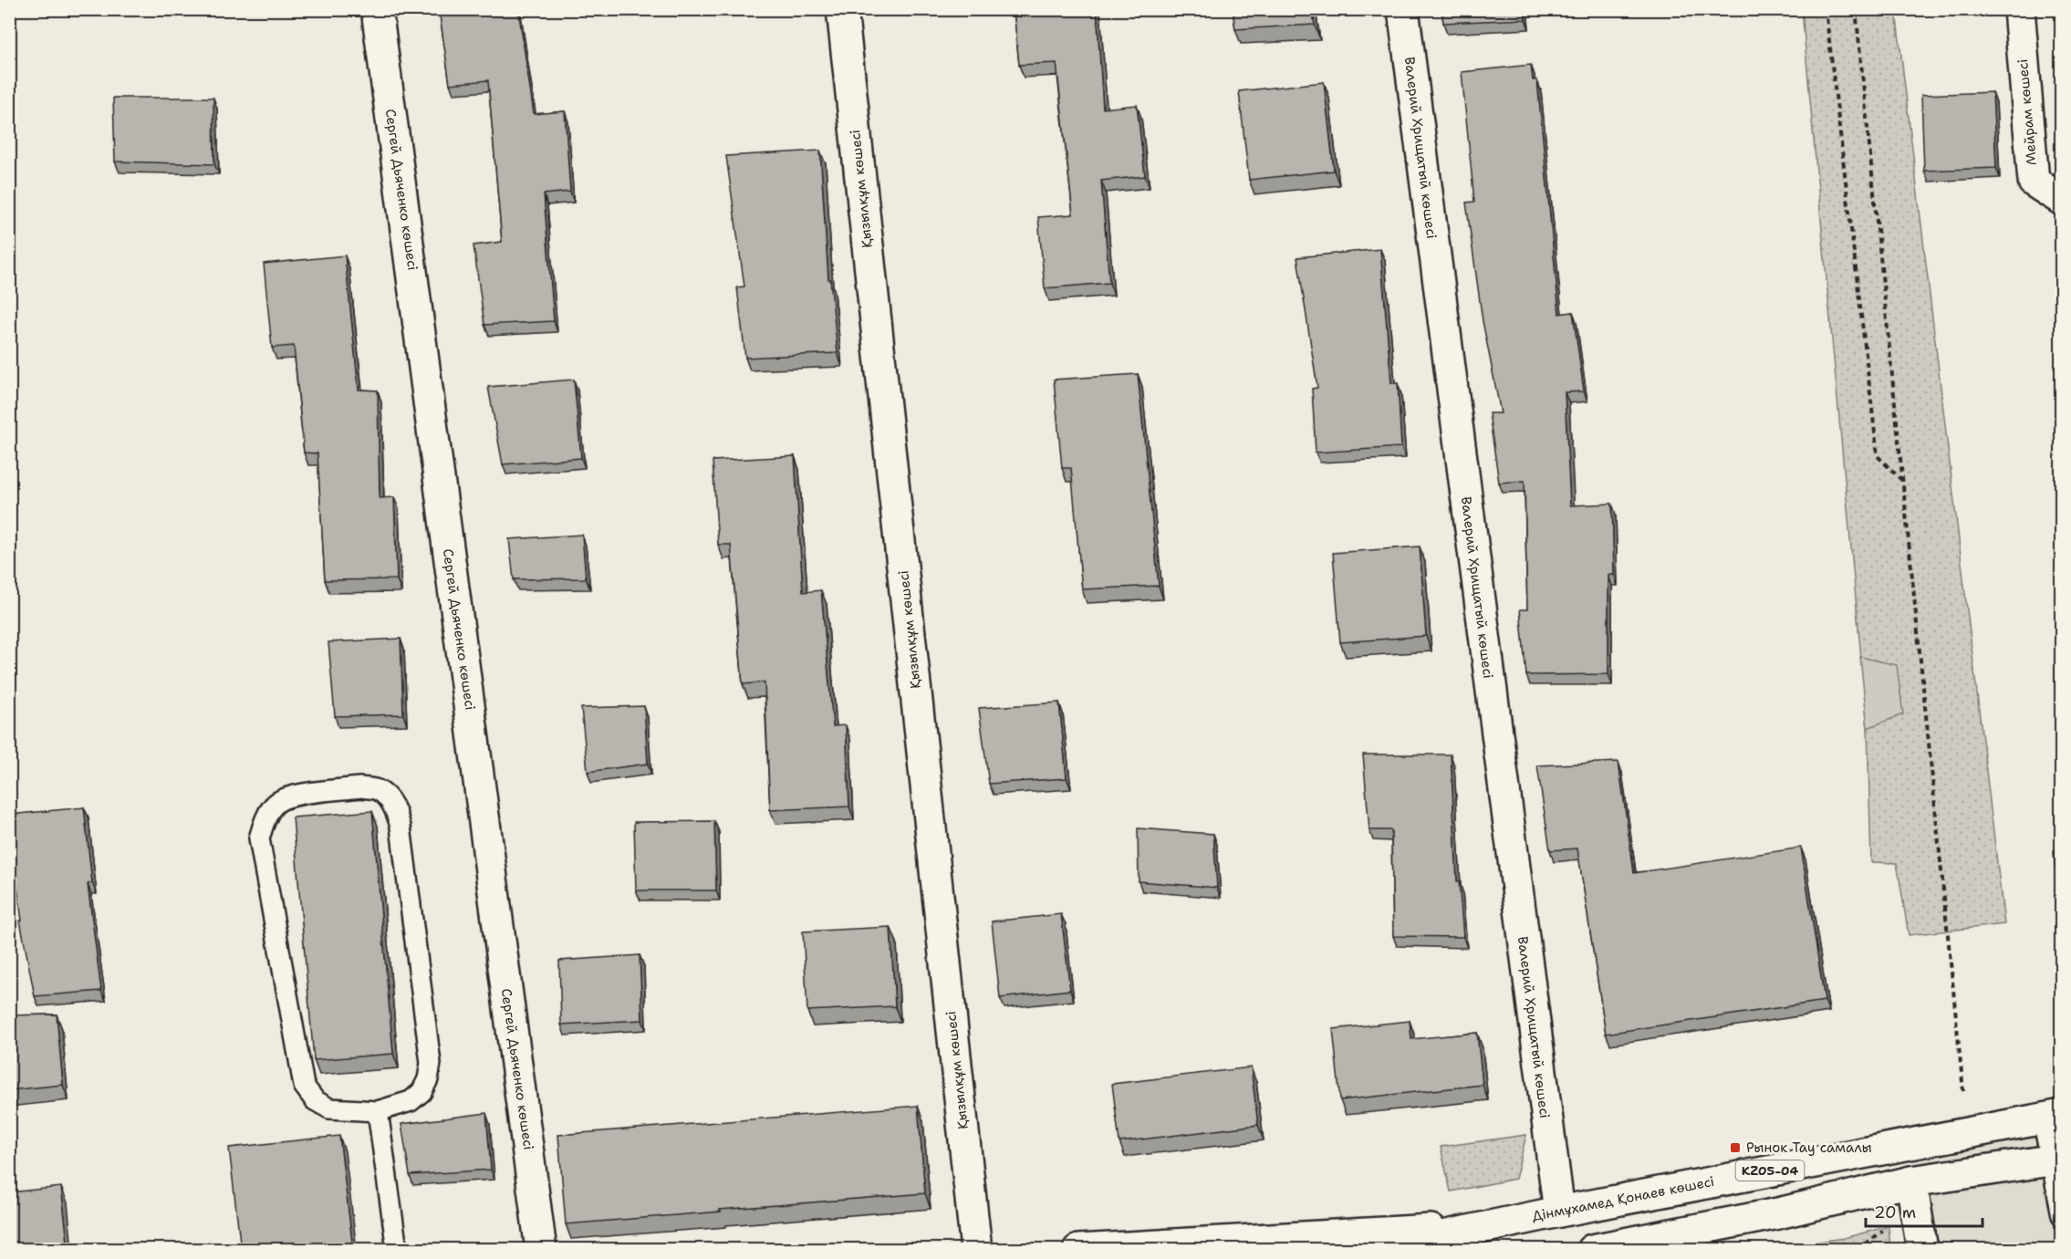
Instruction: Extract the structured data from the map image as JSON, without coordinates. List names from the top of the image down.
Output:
{
  "streets": {
    "street": [
      "Мейрам көшесі",
      "Валерий Хрищатый көшесі",
      "Қызылқұм көшесі",
      "Сергей Дьяченко көшесі",
      "KZ05-04",
      "Дінмұхамед Қонаев көшесі"
    ]
  },
  "crossings": [
    ["Валерий Хрищатый көшесі", "Дінмұхамед Қонаев көшесі"]
  ],
  "places": {
    "transit": ["Рынок Тау самалы"]
  },
  "scale_bar": "20 m"
}
